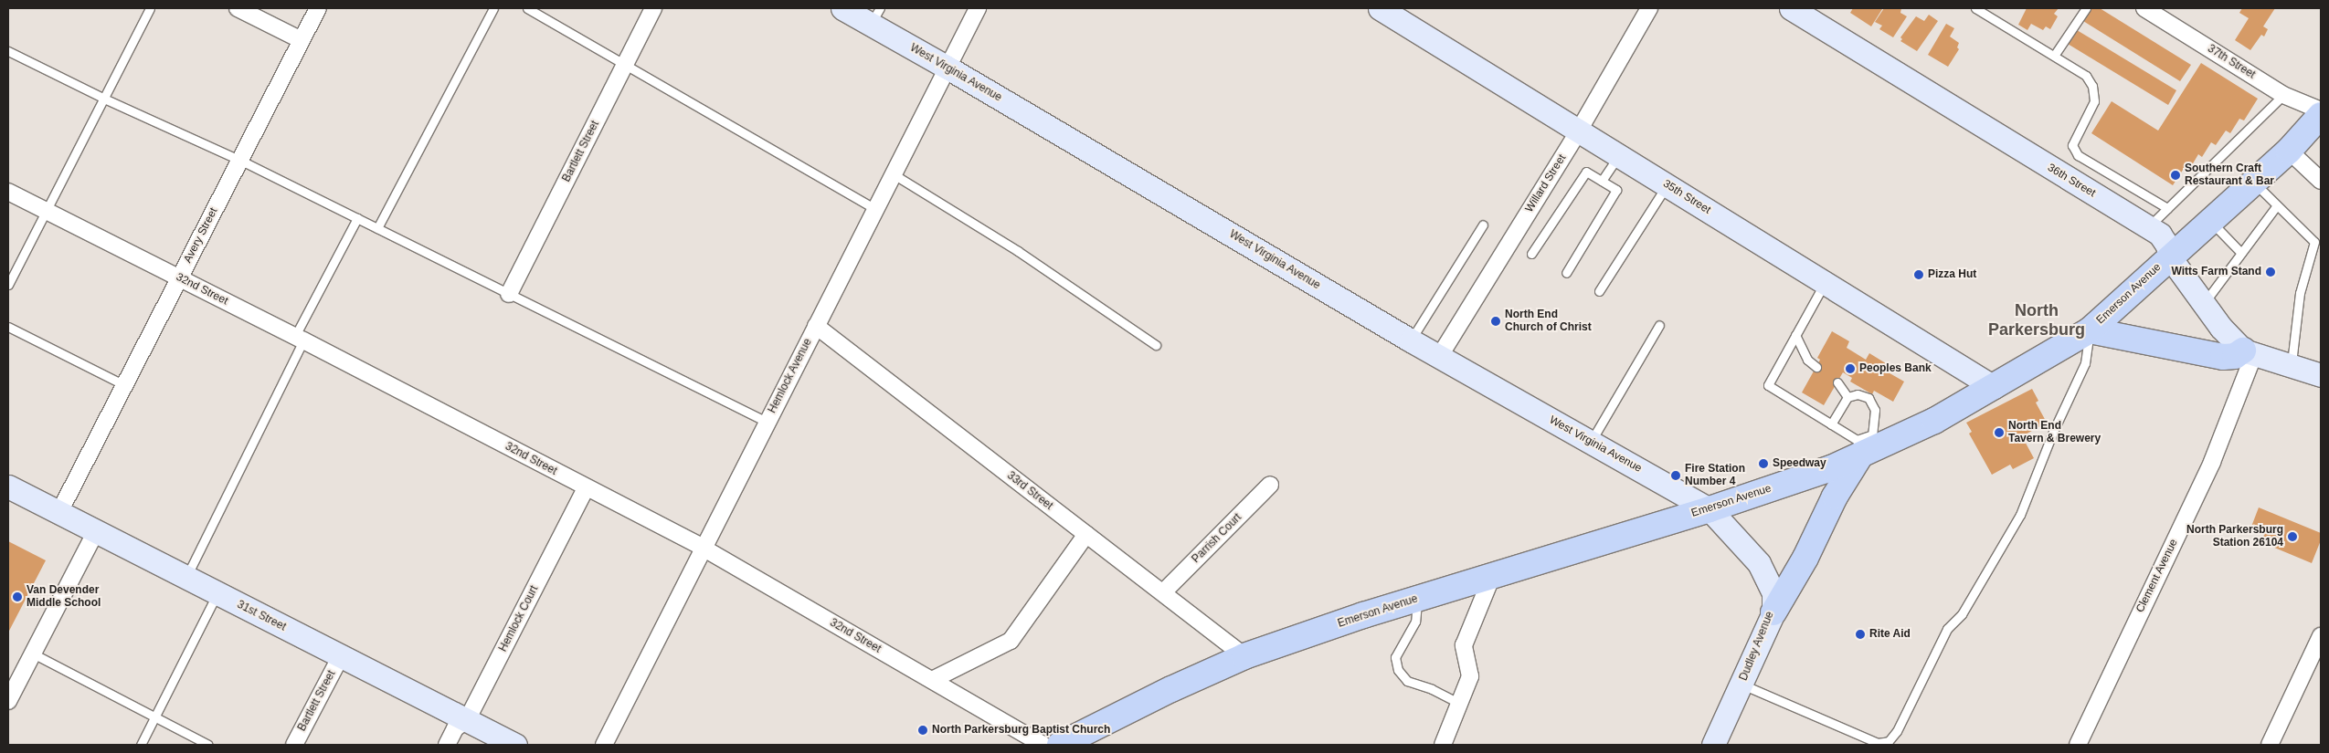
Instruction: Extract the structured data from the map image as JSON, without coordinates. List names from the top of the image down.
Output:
{
  "streets": {
    "main road": ["Emerson Avenue"],
    "street": [
      "37th Street",
      "West Virginia Avenue",
      "Bartlett Street",
      "36th Street",
      "Willard Street",
      "35th Street",
      "Avery Street",
      "32nd Street",
      "Hemlock Avenue",
      "33rd Street",
      "Parrish Court",
      "Clement Avenue",
      "31st Street",
      "Hemlock Court",
      "Dudley Avenue"
    ]
  },
  "crossings": [
    ["West Virginia Avenue", "Willard Street"],
    ["West Virginia Avenue", "Emerson Avenue"],
    ["West Virginia Avenue", "Hemlock Avenue"],
    ["West Virginia Avenue", "Dudley Avenue"],
    ["Bartlett Street", "31st Street"],
    ["36th Street", "Emerson Avenue"],
    ["36th Street", "Clement Avenue"],
    ["Willard Street", "35th Street"],
    ["35th Street", "Emerson Avenue"],
    ["Avery Street", "32nd Street"],
    ["Avery Street", "31st Street"],
    ["32nd Street", "Hemlock Avenue"],
    ["32nd Street", "Hemlock Court"],
    ["Emerson Avenue", "33rd Street"],
    ["Emerson Avenue", "Dudley Avenue"],
    ["Hemlock Avenue", "33rd Street"],
    ["33rd Street", "Parrish Court"],
    ["31st Street", "Hemlock Court"]
  ],
  "districts": ["North Parkersburg"],
  "places": [
    "Southern Craft Restaurant & Bar",
    "Witts Farm Stand",
    "Pizza Hut",
    "North End Church of Christ",
    "Peoples Bank",
    "North End Tavern & Brewery",
    "Speedway",
    "Fire Station Number 4",
    "North Parkersburg Station 26104",
    "Van Devender Middle School",
    "Rite Aid",
    "North Parkersburg Baptist Church"
  ]
}
